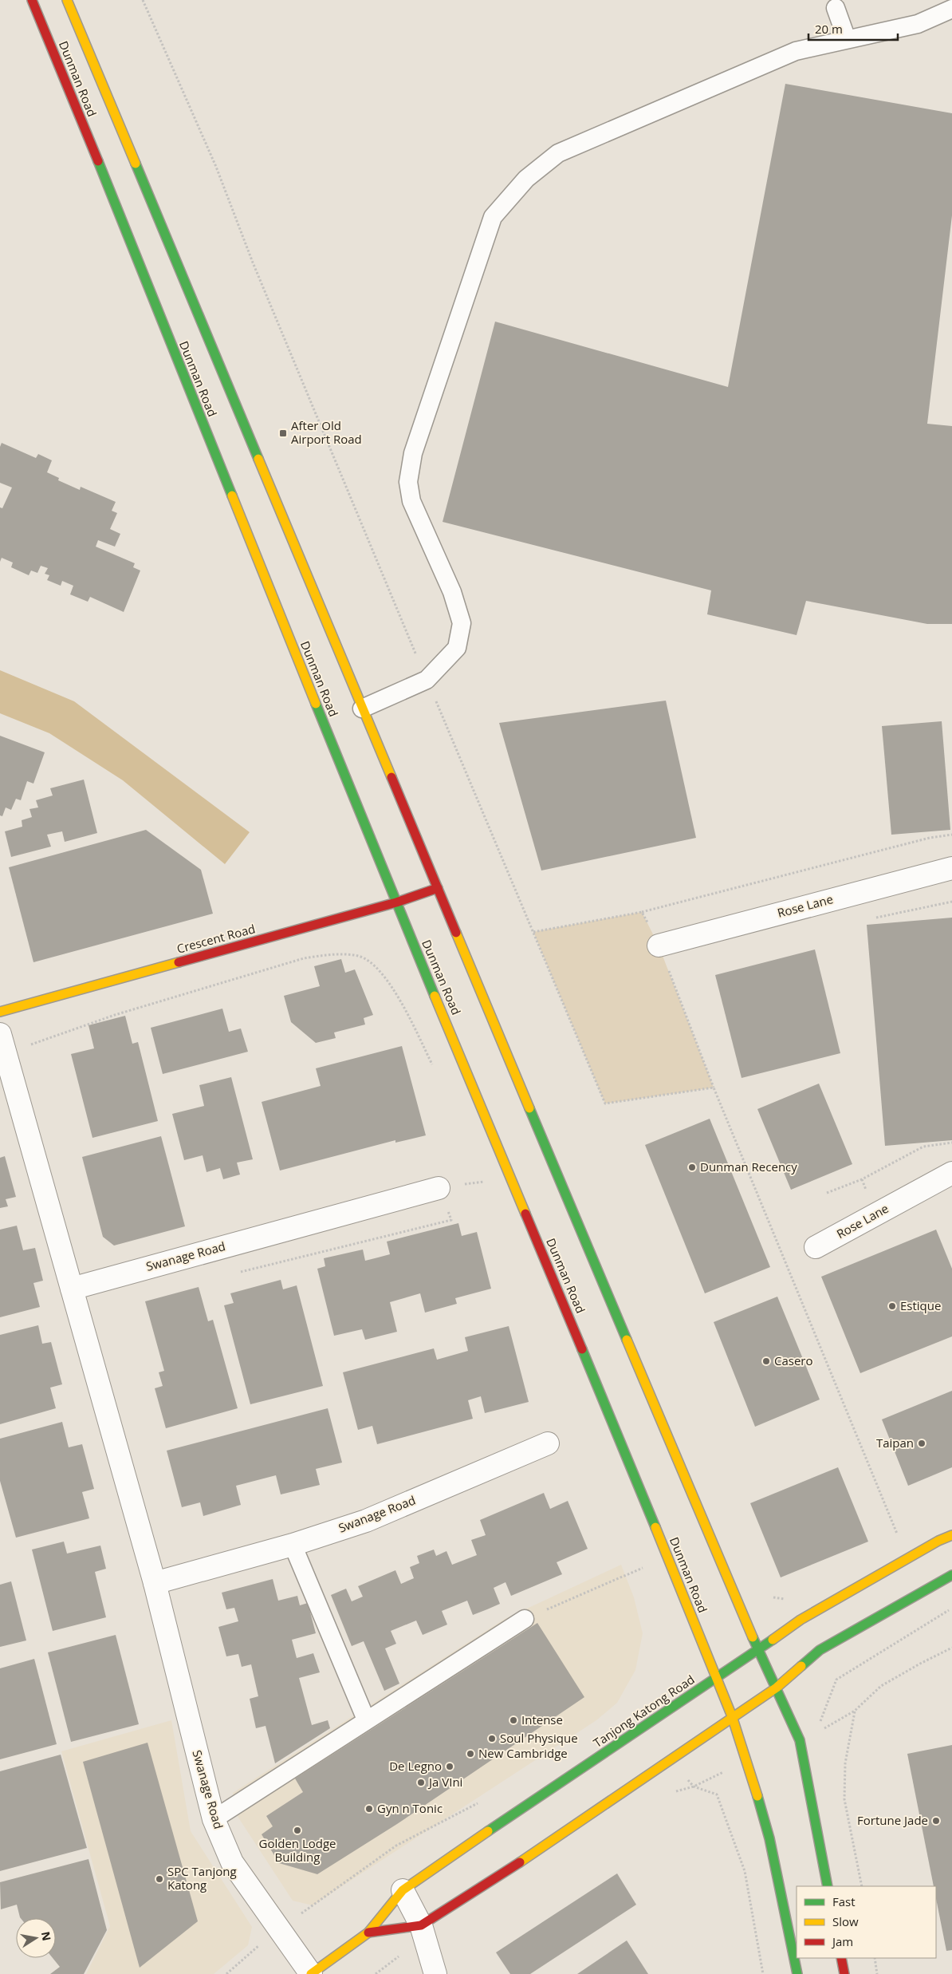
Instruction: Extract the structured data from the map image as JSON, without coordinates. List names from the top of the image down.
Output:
{
  "streets": {
    "main road": ["Dunman Road", "Crescent Road", "Tanjong Katong Road"],
    "street": ["Rose Lane", "Swanage Road"]
  },
  "crossings": [
    ["Dunman Road", "Crescent Road"],
    ["Dunman Road", "Tanjong Katong Road"],
    ["Swanage Road", "Tanjong Katong Road"]
  ],
  "places": {
    "transit": ["After Old Airport Road"],
    "other": [
      "Dunman Recency",
      "Estique",
      "Casero",
      "Taipan",
      "Intense",
      "Soul Physique",
      "New Cambridge",
      "De Legno",
      "Ja VIni",
      "Gyn n Tonic",
      "Fortune Jade",
      "Golden Lodge Building",
      "SPC Tanjong Katong"
    ]
  },
  "legend": ["Fast", "Slow", "Jam"],
  "scale_bar": "20 m",
  "north": "right"
}
